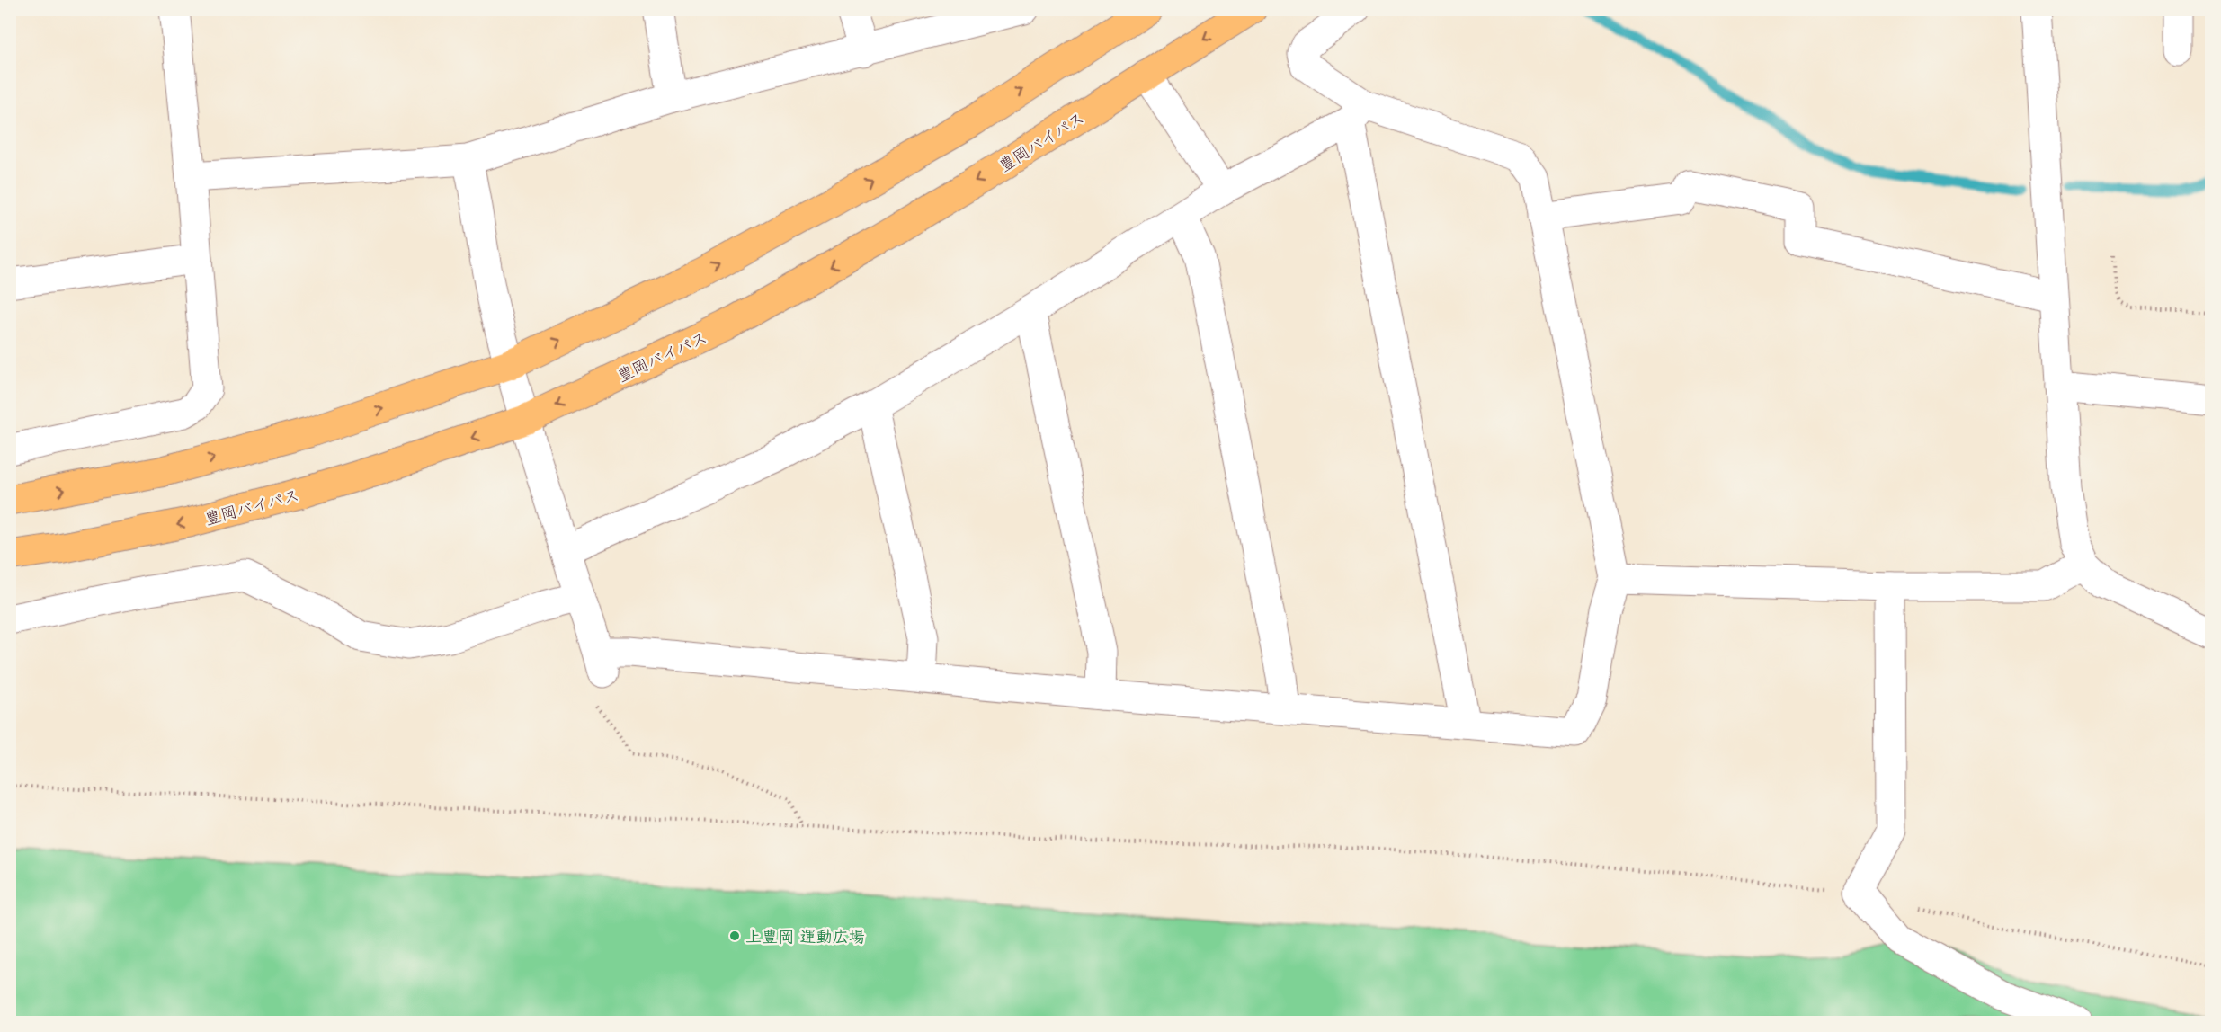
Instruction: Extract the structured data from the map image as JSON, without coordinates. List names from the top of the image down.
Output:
{
  "streets": {
    "highway": ["豊岡バイパス"]
  },
  "places": ["上豊岡 運動広場"]
}
